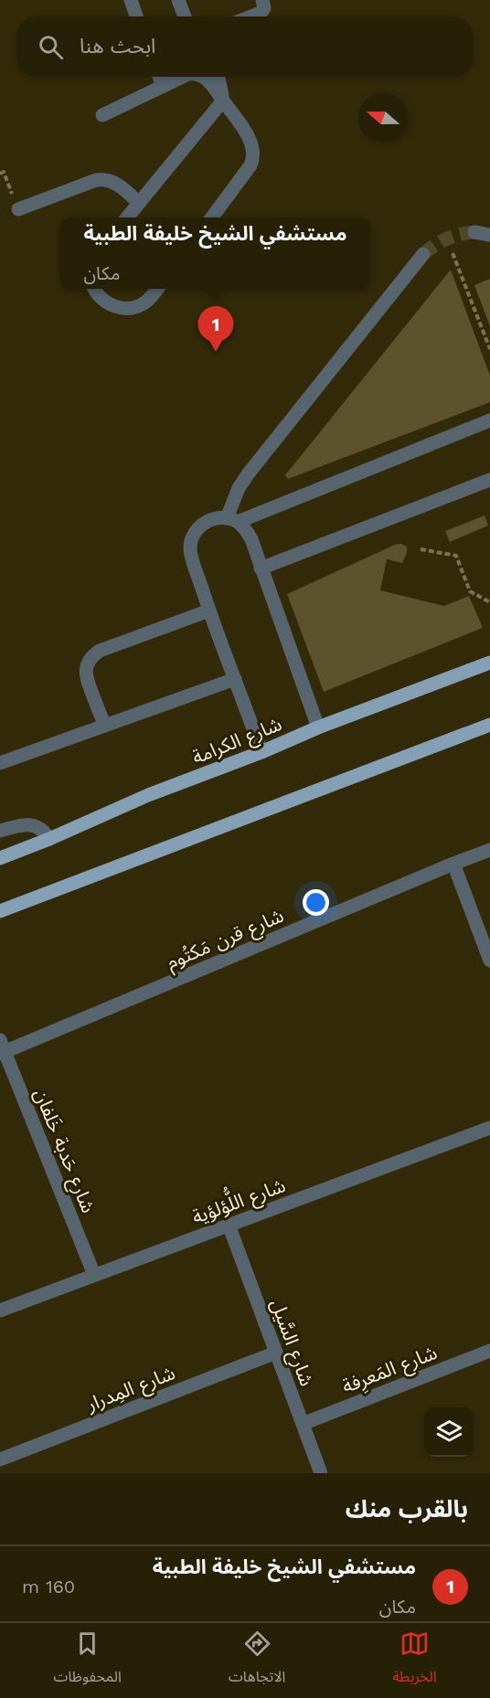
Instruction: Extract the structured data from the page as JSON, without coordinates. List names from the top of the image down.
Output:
{
  "streets": {
    "main road": ["شارع الكرامة"],
    "street": [
      "شارع قرن مَكتُوم",
      "شارع حَدبة خَلفان",
      "شارع اللُّؤلؤية",
      "شارع السَّيل",
      "شارع المَعرِفة",
      "شارع المِدرار"
    ]
  },
  "crossings": [
    ["شارع قرن مَكتُوم", "شارع حَدبة خَلفان"],
    ["شارع حَدبة خَلفان", "شارع اللُّؤلؤية"],
    ["شارع اللُّؤلؤية", "شارع السَّيل"],
    ["شارع السَّيل", "شارع المَعرِفة"],
    ["شارع السَّيل", "شارع المِدرار"]
  ],
  "north": "left",
  "page": {
    "search": "ابحث هنا",
    "popup": ["مستشفي الشيخ خليفة الطبية", "مكان"],
    "pins": "1",
    "heading": "بالقرب منك",
    "list": [
      {
        "mark": "1",
        "name": "مستشفي الشيخ خليفة الطبية",
        "note": "مكان",
        "value": "160 m"
      }
    ],
    "nav": ["الخريطة", "الاتجاهات", "المحفوظات"]
  }
}
